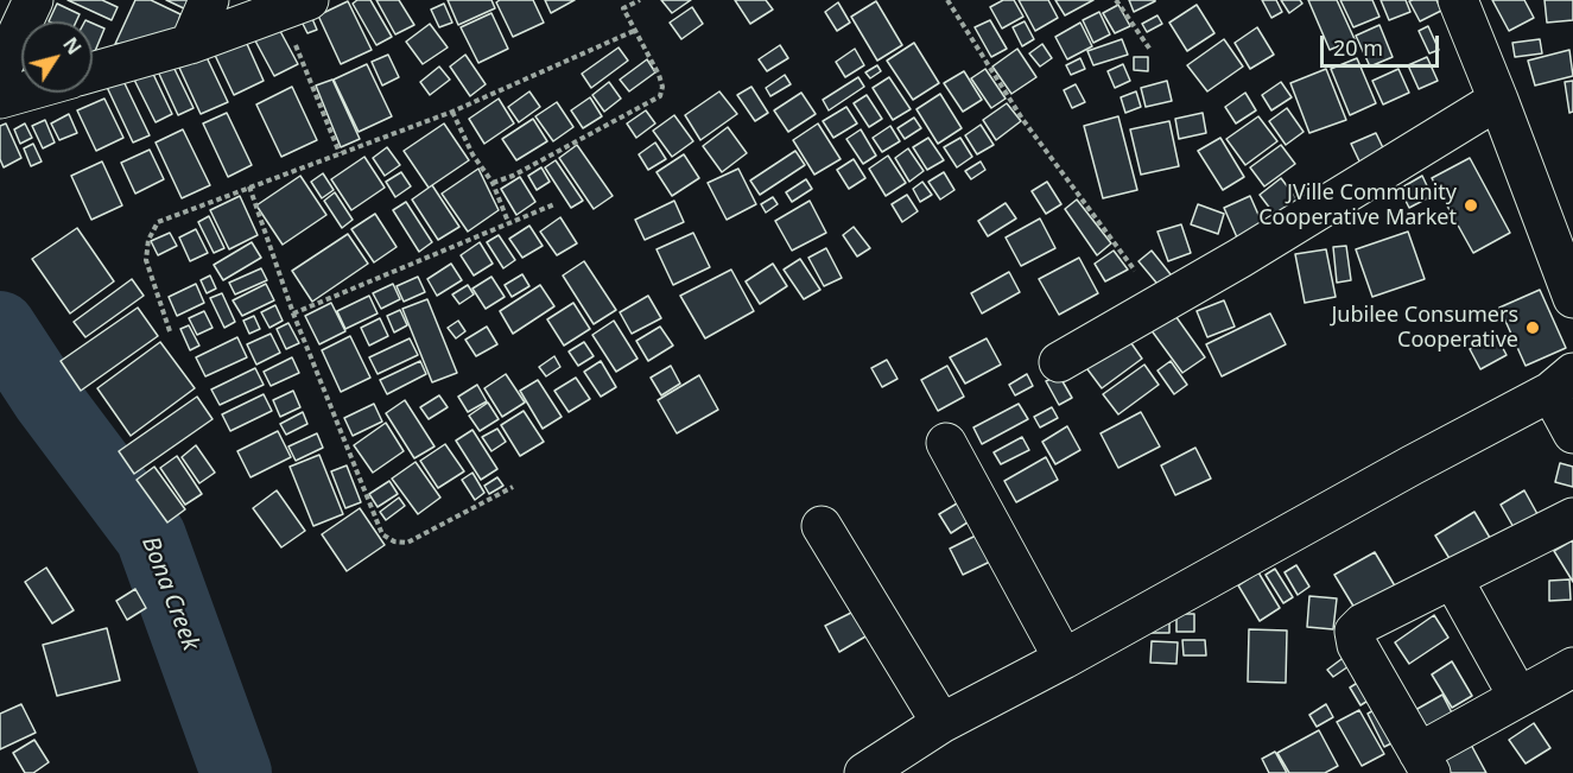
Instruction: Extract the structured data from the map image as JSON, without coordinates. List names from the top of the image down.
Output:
{
  "water": ["Bona Creek"],
  "places": ["JVille Community Cooperative Market", "Jubilee Consumers Cooperative"],
  "scale_bar": "20 m",
  "north": "top right"
}
